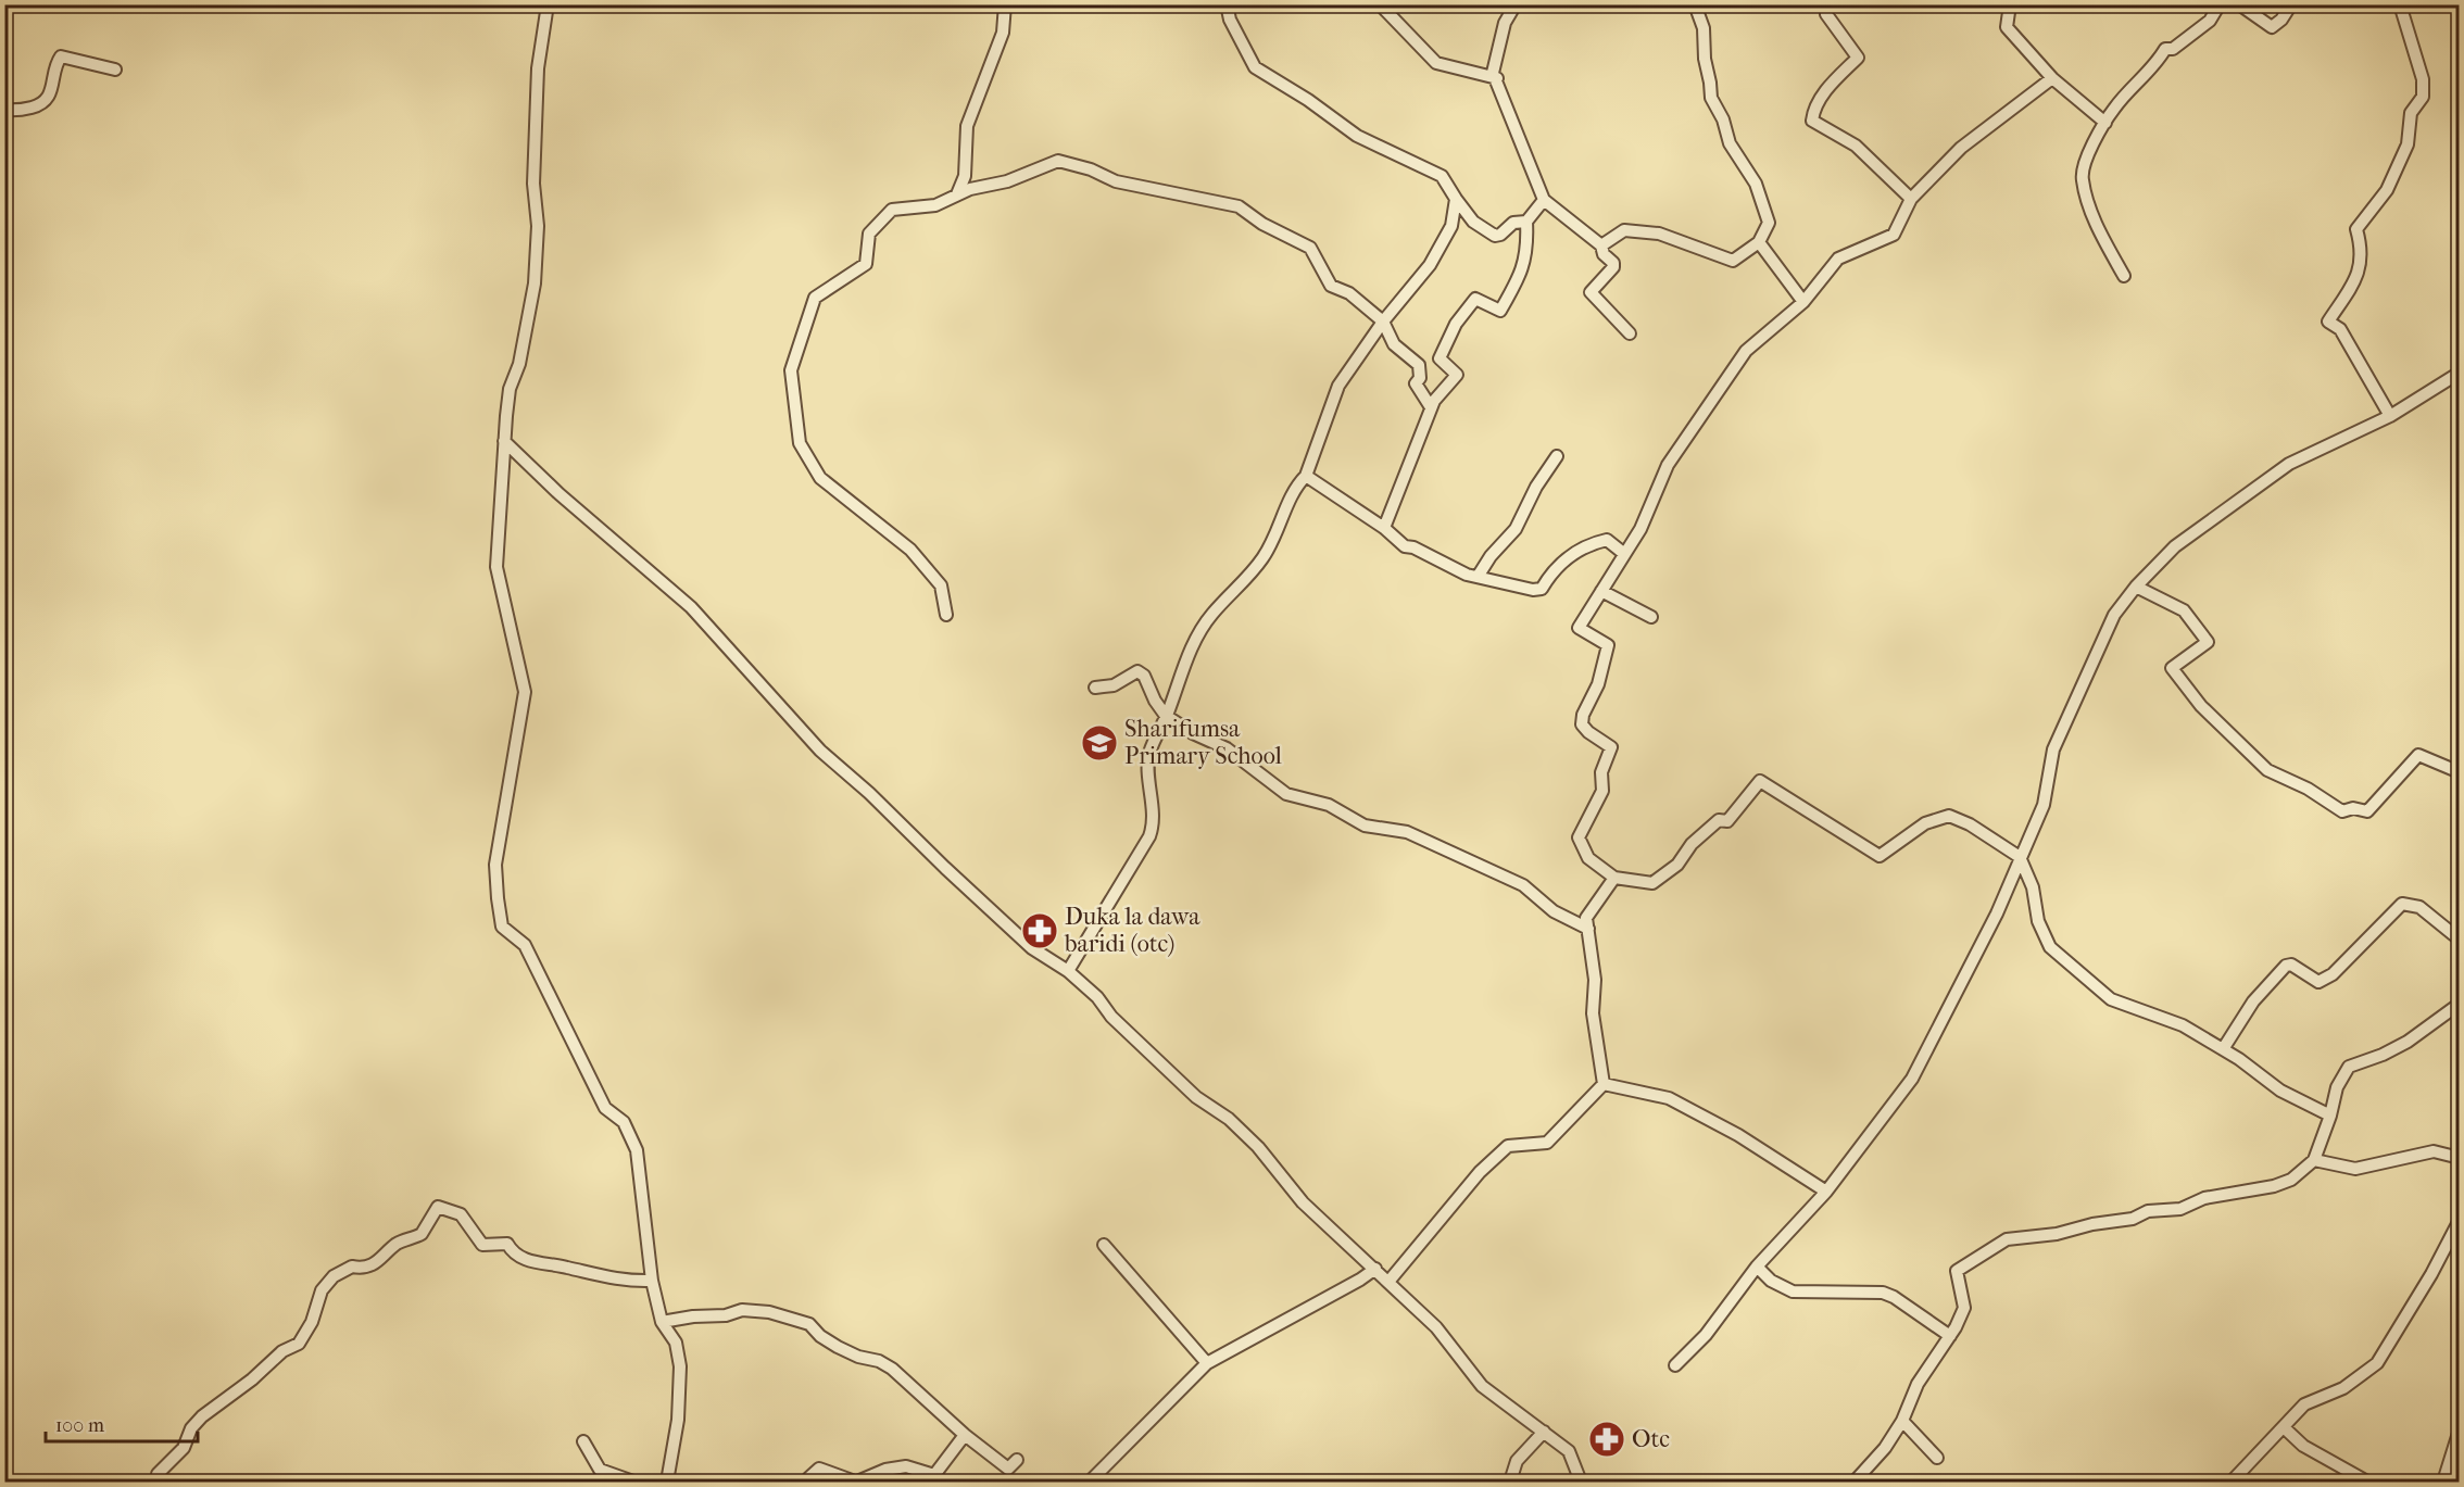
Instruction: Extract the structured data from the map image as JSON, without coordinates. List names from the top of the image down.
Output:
{
  "places": {
    "school or university": ["Sharifumsa Primary School"],
    "pharmacy": ["Duka la dawa baridi (otc)", "Otc"]
  },
  "scale_bar": "100 m"
}
